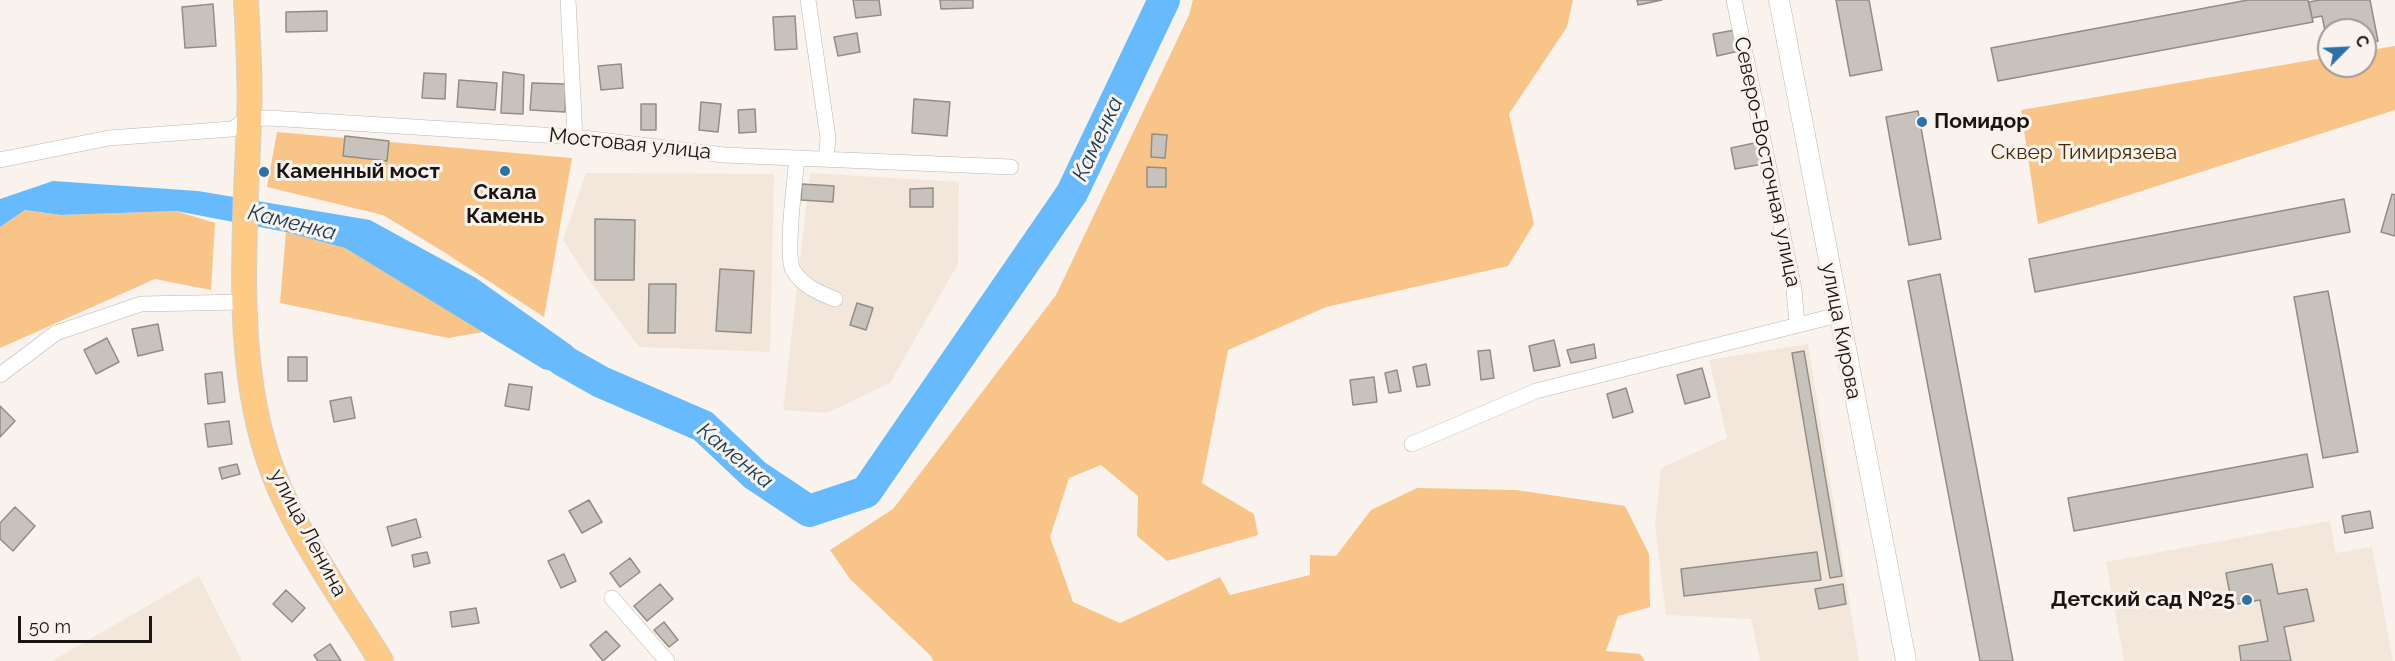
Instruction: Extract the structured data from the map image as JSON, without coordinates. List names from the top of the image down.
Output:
{
  "streets": {
    "main road": ["улица Ленина"],
    "street": ["Мостовая улица", "Северо-Восточная улица", "улица Кирова"]
  },
  "crossings": [
    ["Мостовая улица", "улица Ленина"]
  ],
  "water": ["Каменка"],
  "parks": ["Сквер Тимирязева"],
  "places": [
    "Помидор",
    "Скала Камень",
    "Каменный мост",
    "Детский сад №25"
  ],
  "scale_bar": "50 m",
  "north": "top right"
}
